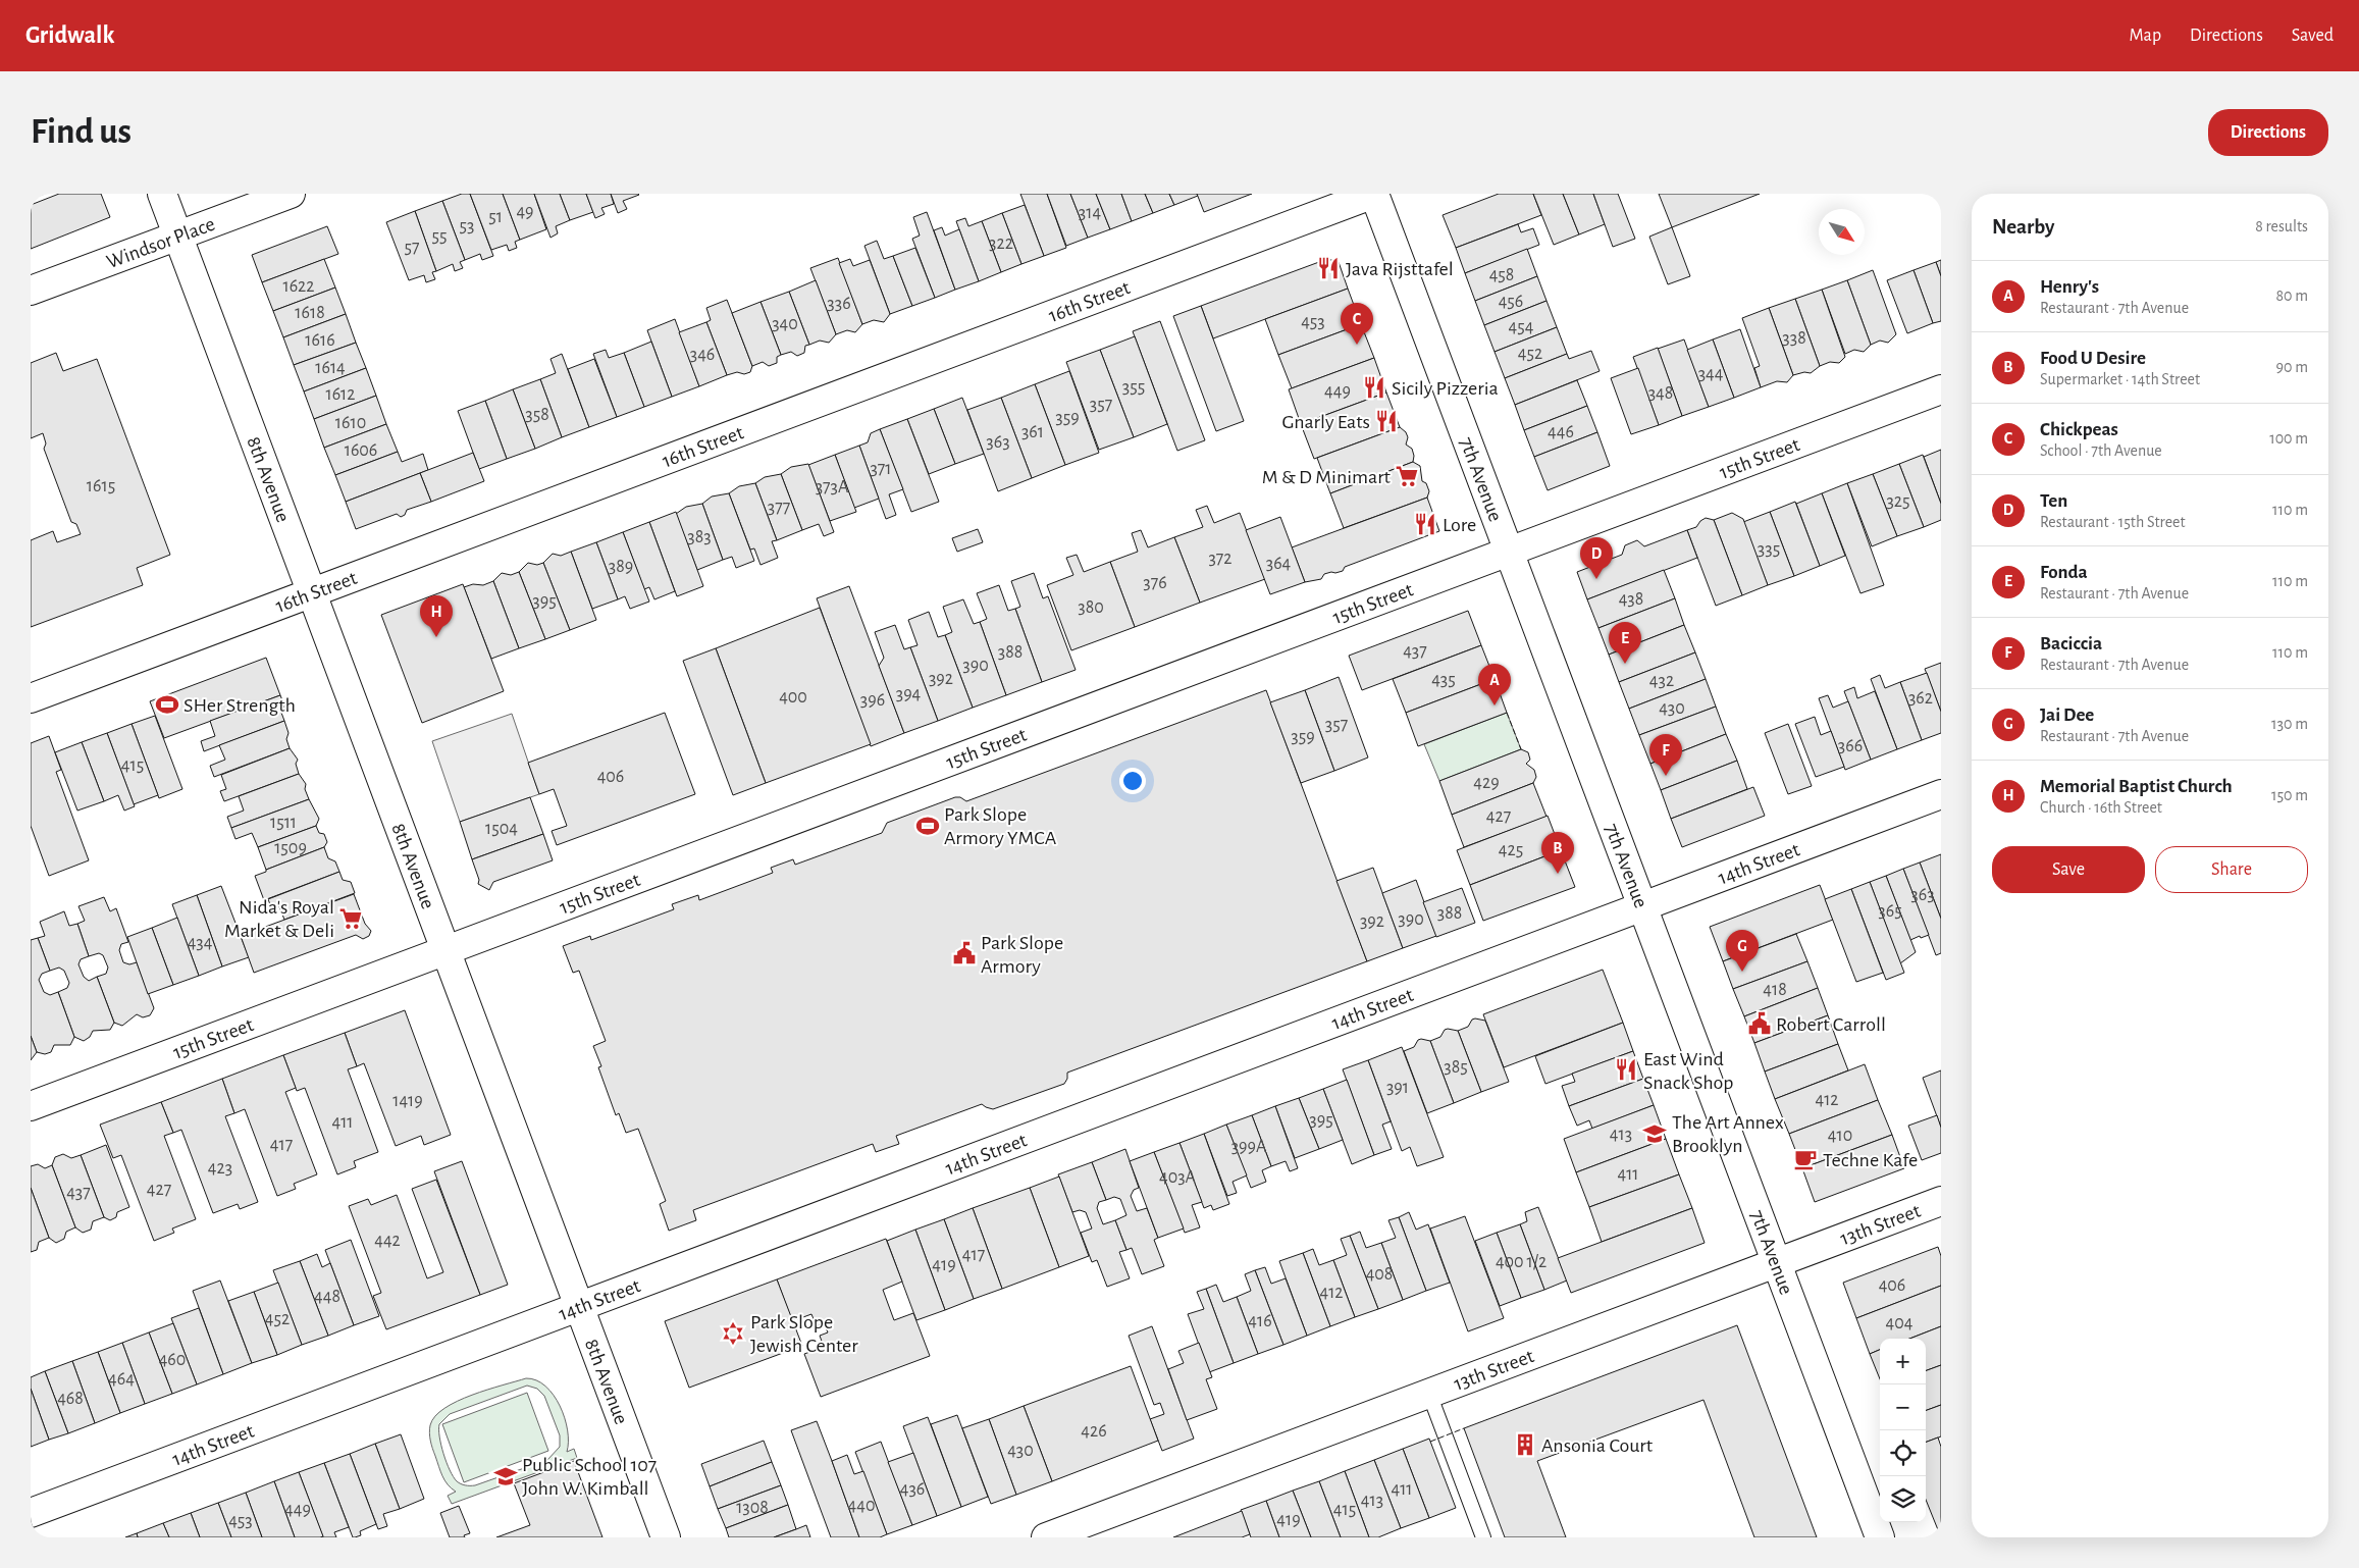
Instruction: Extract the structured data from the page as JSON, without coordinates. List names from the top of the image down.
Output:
{
  "streets": {
    "street": [
      "Windsor Place",
      "16th Street",
      "15th Street",
      "8th Avenue",
      "7th Avenue",
      "14th Street",
      "13th Street"
    ]
  },
  "crossings": [
    ["Windsor Place", "8th Avenue"],
    ["16th Street", "8th Avenue"],
    ["16th Street", "7th Avenue"],
    ["15th Street", "8th Avenue"],
    ["15th Street", "7th Avenue"],
    ["8th Avenue", "14th Street"],
    ["7th Avenue", "14th Street"],
    ["7th Avenue", "13th Street"]
  ],
  "places": {
    "restaurant": [
      "Java Rijsttafel",
      "Sicily Pizzeria",
      "Gnarly Eats",
      "Lore",
      "East Wind Snack Shop"
    ],
    "supermarket": ["M & D Minimart", "Nida's Royal Market & Deli"],
    "sports": ["SHer Strength", "Park Slope Armory YMCA"],
    "public building": ["Park Slope Armory", "Robert Carroll"],
    "school or university": ["The Art Annex Brooklyn", "Public School 107 John W. Kimball"],
    "cafe": ["Techne Kafe"],
    "synagogue": ["Park Slope Jewish Center"],
    "building": ["Ansonia Court"]
  },
  "house_numbers": [
    "49",
    "314",
    "51",
    "53",
    "55",
    "322",
    "57",
    "458",
    "1622",
    "456",
    "336",
    "1618",
    "453",
    "340",
    "454",
    "338",
    "1616",
    "452",
    "346",
    "1614",
    "344",
    "355",
    "449",
    "348",
    "1612",
    "357",
    "358",
    "359",
    "1610",
    "361",
    "446",
    "363",
    "1606",
    "371",
    "1615",
    "373A",
    "325",
    "377",
    "383",
    "335",
    "372",
    "364",
    "389",
    "376",
    "438",
    "395",
    "380",
    "437",
    "388",
    "390",
    "392",
    "435",
    "432",
    "394",
    "400",
    "362",
    "396",
    "430",
    "357",
    "359",
    "366",
    "415",
    "406",
    "429",
    "427",
    "1511",
    "1504",
    "1509",
    "425",
    "363",
    "365",
    "388",
    "390",
    "392",
    "434",
    "418",
    "385",
    "391",
    "412",
    "1419",
    "395",
    "411",
    "413",
    "410",
    "417",
    "399A",
    "423",
    "411",
    "403A",
    "427",
    "437",
    "442",
    "417",
    "400 1/2",
    "419",
    "408",
    "406",
    "412",
    "448",
    "452",
    "416",
    "404",
    "460",
    "464",
    "468",
    "426",
    "430",
    "436",
    "411",
    "413",
    "440",
    "1308",
    "449",
    "415",
    "419",
    "453"
  ],
  "north": "bottom right",
  "page": {
    "header": "Gridwalk",
    "nav": ["Map", "Directions", "Saved"],
    "buttons": [
      "Directions",
      ["Save", "Share"]
    ],
    "title": "Find us",
    "heading": ["Nearby", "8 results"],
    "list": [
      {
        "mark": "A",
        "name": "Henry's",
        "note": "Restaurant · 7th Avenue",
        "value": "80 m"
      },
      {
        "mark": "B",
        "name": "Food U Desire",
        "note": "Supermarket · 14th Street",
        "value": "90 m"
      },
      {
        "mark": "C",
        "name": "Chickpeas",
        "note": "School · 7th Avenue",
        "value": "100 m"
      },
      {
        "mark": "D",
        "name": "Ten",
        "note": "Restaurant · 15th Street",
        "value": "110 m"
      },
      {
        "mark": "E",
        "name": "Fonda",
        "note": "Restaurant · 7th Avenue",
        "value": "110 m"
      },
      {
        "mark": "F",
        "name": "Baciccia",
        "note": "Restaurant · 7th Avenue",
        "value": "110 m"
      },
      {
        "mark": "G",
        "name": "Jai Dee",
        "note": "Restaurant · 7th Avenue",
        "value": "130 m"
      },
      {
        "mark": "H",
        "name": "Memorial Baptist Church",
        "note": "Church · 16th Street",
        "value": "150 m"
      }
    ],
    "pins": [
      "C",
      "D",
      "H",
      "E",
      "A",
      "F",
      "B",
      "G"
    ],
    "map_buttons": ["+", "−"]
  }
}
